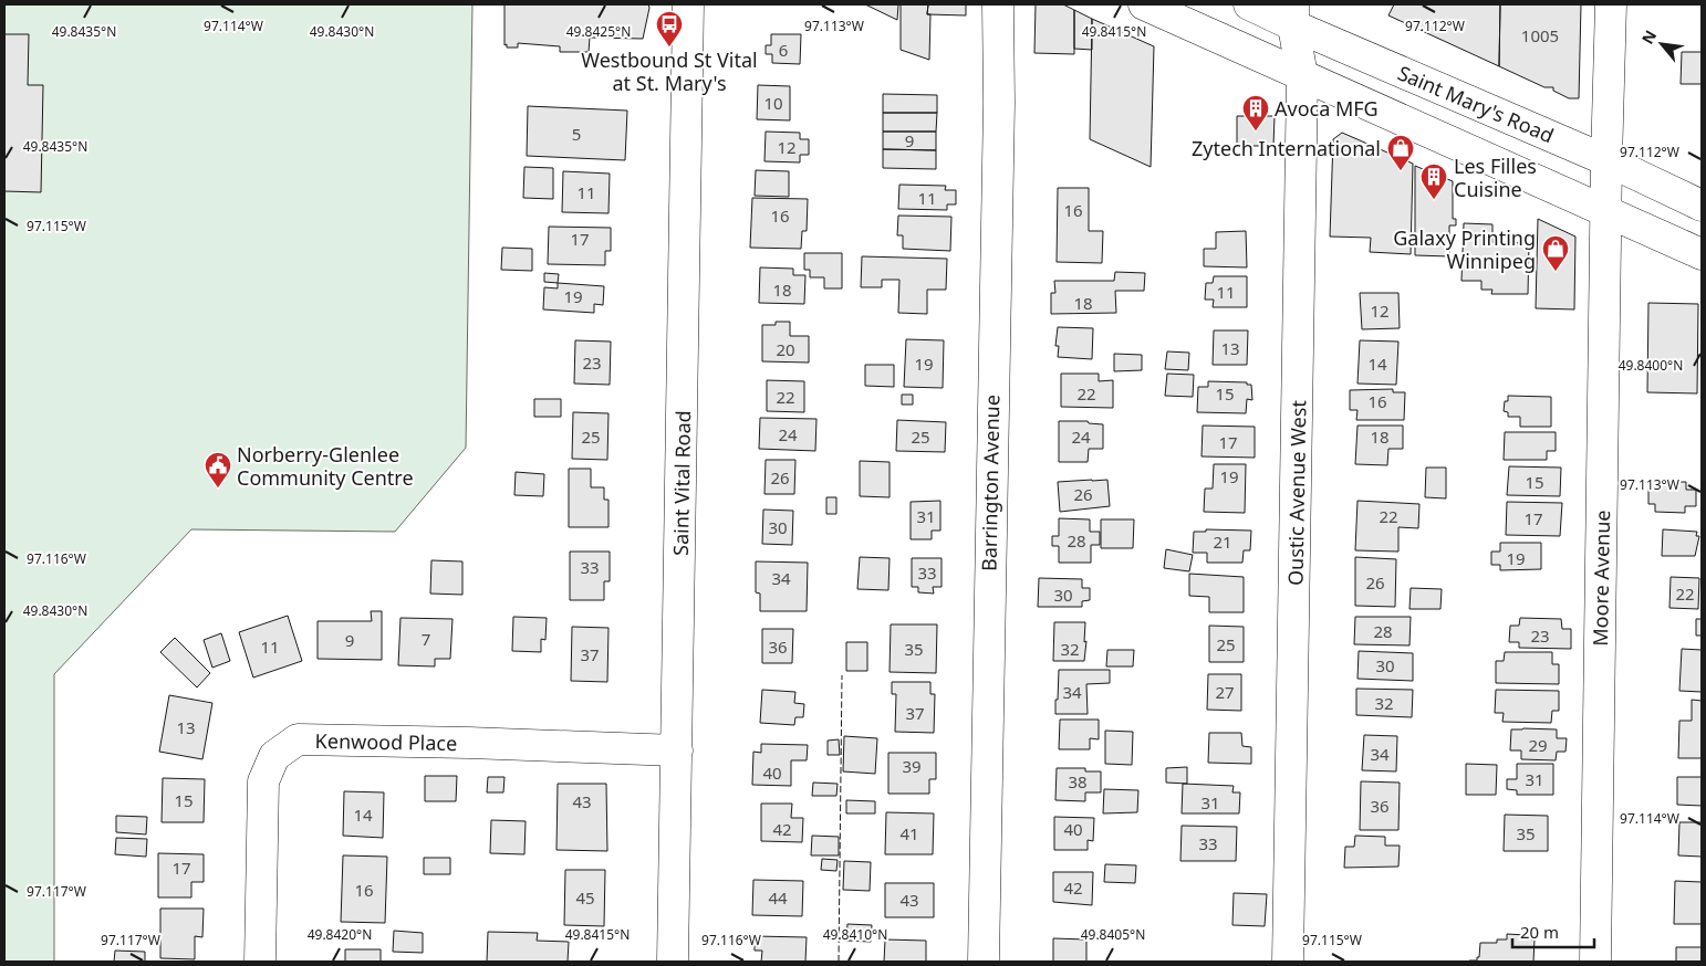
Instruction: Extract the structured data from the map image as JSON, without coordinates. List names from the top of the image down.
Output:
{
  "streets": {
    "street": [
      "Saint Mary's Road",
      "Saint Vital Road",
      "Barrington Avenue",
      "Oustic Avenue West",
      "Moore Avenue",
      "Kenwood Place"
    ]
  },
  "crossings": [
    ["Saint Mary's Road", "Oustic Avenue West"],
    ["Saint Mary's Road", "Moore Avenue"],
    ["Saint Vital Road", "Kenwood Place"]
  ],
  "places": {
    "bus stop": ["Westbound St Vital at St. Mary's"],
    "building": ["Avoca MFG", "Les Filles Cuisine"],
    "shop": ["Zytech International", "Galaxy Printing Winnipeg"],
    "public building": ["Norberry-Glenlee Community Centre"]
  },
  "house_numbers": [
    "1005",
    "6",
    "10",
    "5",
    "9",
    "12",
    "11",
    "11",
    "16",
    "16",
    "17",
    "18",
    "11",
    "19",
    "18",
    "12",
    "13",
    "20",
    "23",
    "19",
    "14",
    "22",
    "15",
    "22",
    "16",
    "24",
    "25",
    "25",
    "24",
    "18",
    "17",
    "19",
    "26",
    "15",
    "26",
    "31",
    "22",
    "17",
    "30",
    "28",
    "21",
    "19",
    "33",
    "33",
    "34",
    "26",
    "22",
    "30",
    "28",
    "23",
    "7",
    "9",
    "25",
    "11",
    "36",
    "35",
    "32",
    "37",
    "30",
    "34",
    "27",
    "32",
    "37",
    "13",
    "29",
    "34",
    "39",
    "40",
    "31",
    "38",
    "15",
    "43",
    "31",
    "36",
    "14",
    "42",
    "40",
    "41",
    "35",
    "33",
    "17",
    "42",
    "16",
    "45",
    "44",
    "43"
  ],
  "scale_bar": "20 m",
  "north": "top left",
  "coordinates": [
    "97.112°W",
    "97.114°W",
    "97.113°W",
    "49.8435°N",
    "49.8430°N",
    "49.8425°N",
    "49.8415°N",
    "97.115°W",
    "49.8400°N",
    "97.116°W",
    "97.117°W",
    "49.8420°N",
    "49.8410°N",
    "49.8405°N"
  ]
}
